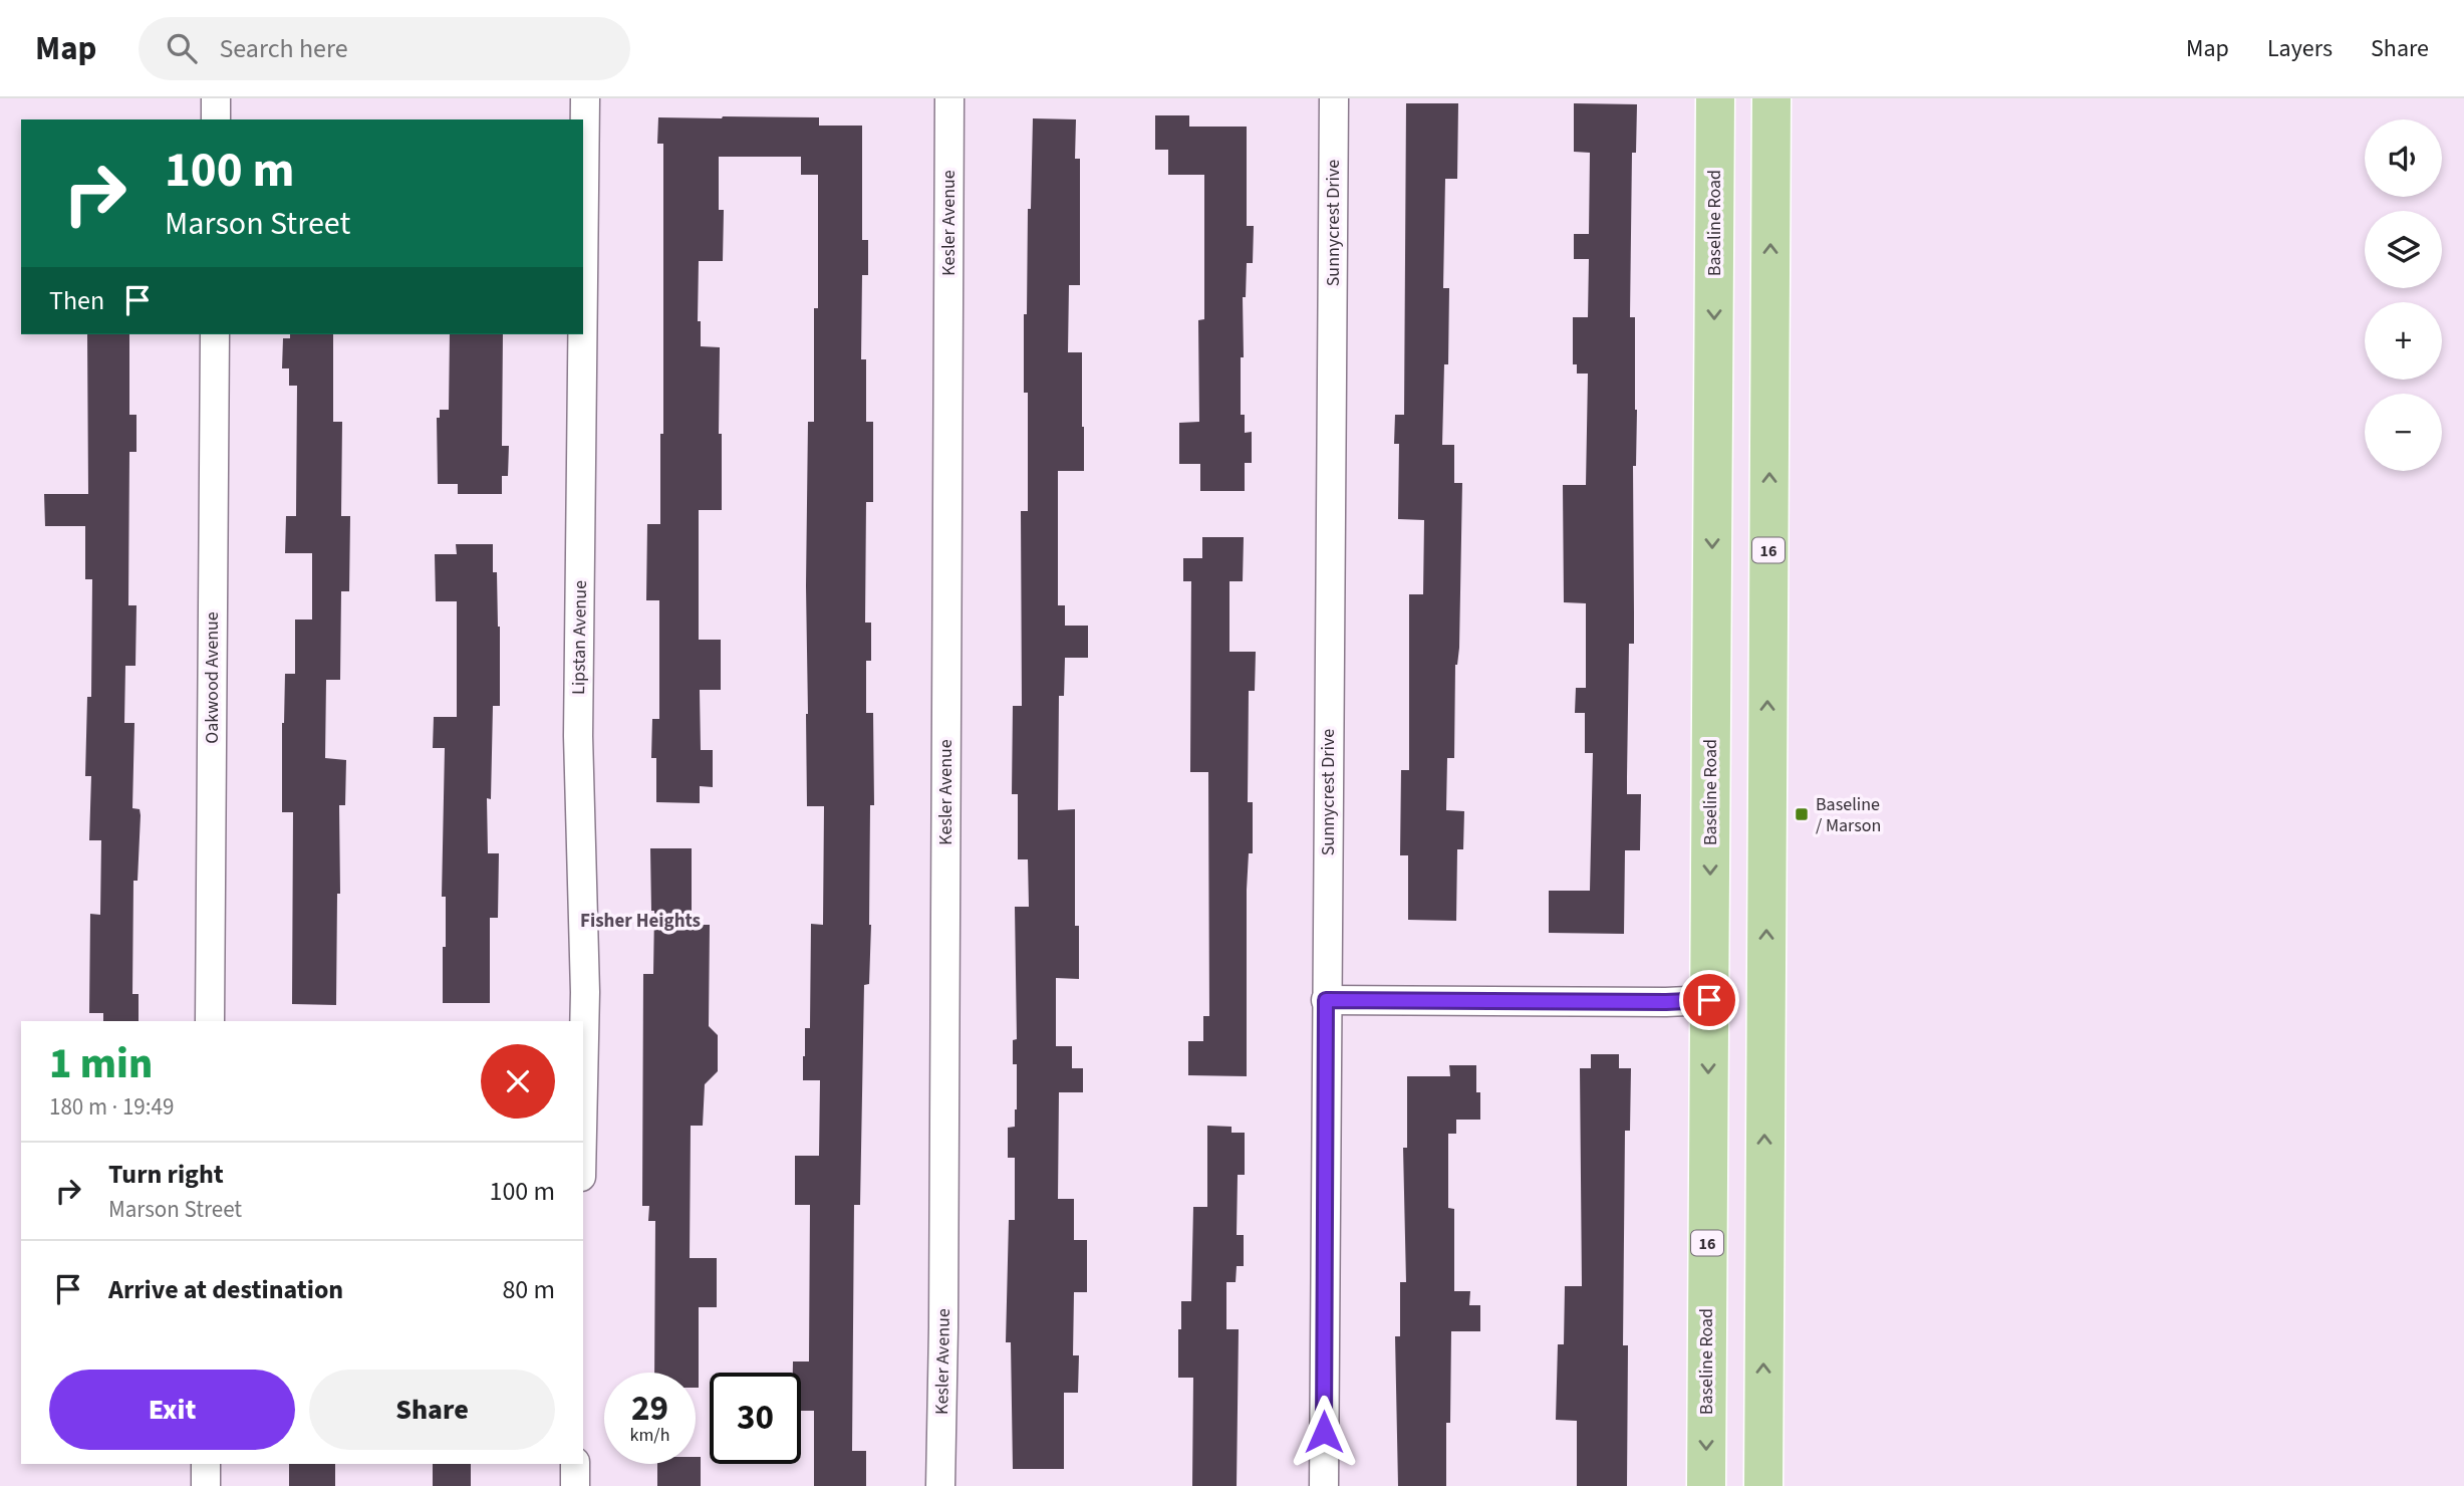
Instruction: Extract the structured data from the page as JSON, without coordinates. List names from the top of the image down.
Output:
{
  "streets": {
    "main road": ["Baseline Road", "16"],
    "street": [
      "Kesler Avenue",
      "Sunnycrest Drive",
      "Lipstan Avenue",
      "Oakwood Avenue"
    ]
  },
  "districts": ["Fisher Heights"],
  "places": {
    "transit": ["Baseline / Marson"]
  },
  "page": {
    "header": "Map",
    "search": "Search here",
    "nav": ["Map", "Layers", "Share"],
    "map_buttons": ["+", "−"],
    "turn": ["100 m", "Marson Street"],
    "then": "Then",
    "heading": ["1 min", "180 m · 19:49"],
    "list": [
      {
        "name": "Turn right",
        "note": "Marson Street",
        "value": "100 m"
      },
      {
        "name": "Arrive at destination",
        "value": "80 m"
      }
    ],
    "buttons": ["Exit", "Share"],
    "speed": "29 km/h",
    "limit": "30"
  }
}
